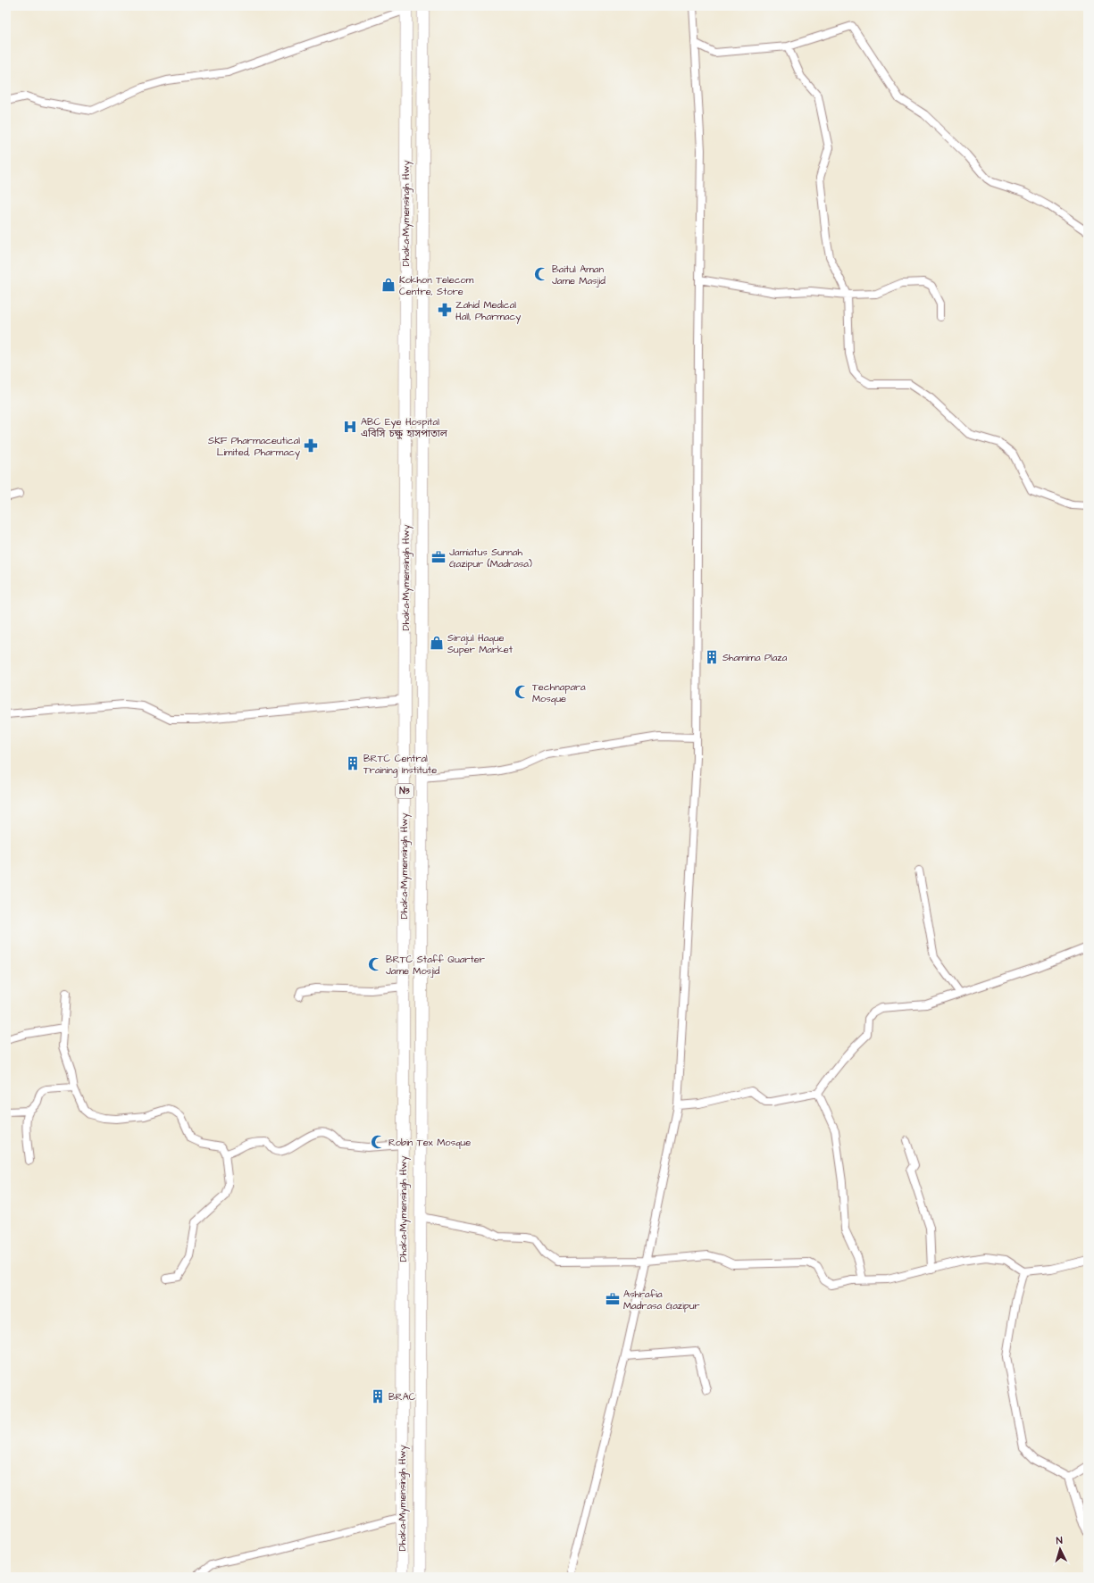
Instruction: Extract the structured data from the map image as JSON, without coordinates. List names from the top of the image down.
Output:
{
  "streets": {
    "highway": ["Dhaka-Mymensingh Hwy", "N3"]
  },
  "places": {
    "mosque": [
      "Baitul Aman Jame Masjid",
      "Technapara Mosque",
      "BRTC Staff Quarter Jame Mosjid",
      "Robin Tex Mosque"
    ],
    "shop": ["Kokhon Telecom Centre, Store", "Sirajul Haque Super Market"],
    "pharmacy": ["Zahid Medical Hall, Pharmacy", "SKF Pharmaceutical Limited, Pharmacy"],
    "hospital": ["ABC Eye Hospital এবিসি চক্ষু হাসপাতাল"],
    "office": ["Jamiatus Sunnah Gazipur (Madrasa)", "Ashrafia Madrasa Gazipur"],
    "building": ["Shamima Plaza", "BRTC Central Training Institute", "BRAC"]
  },
  "north": "top"
}
